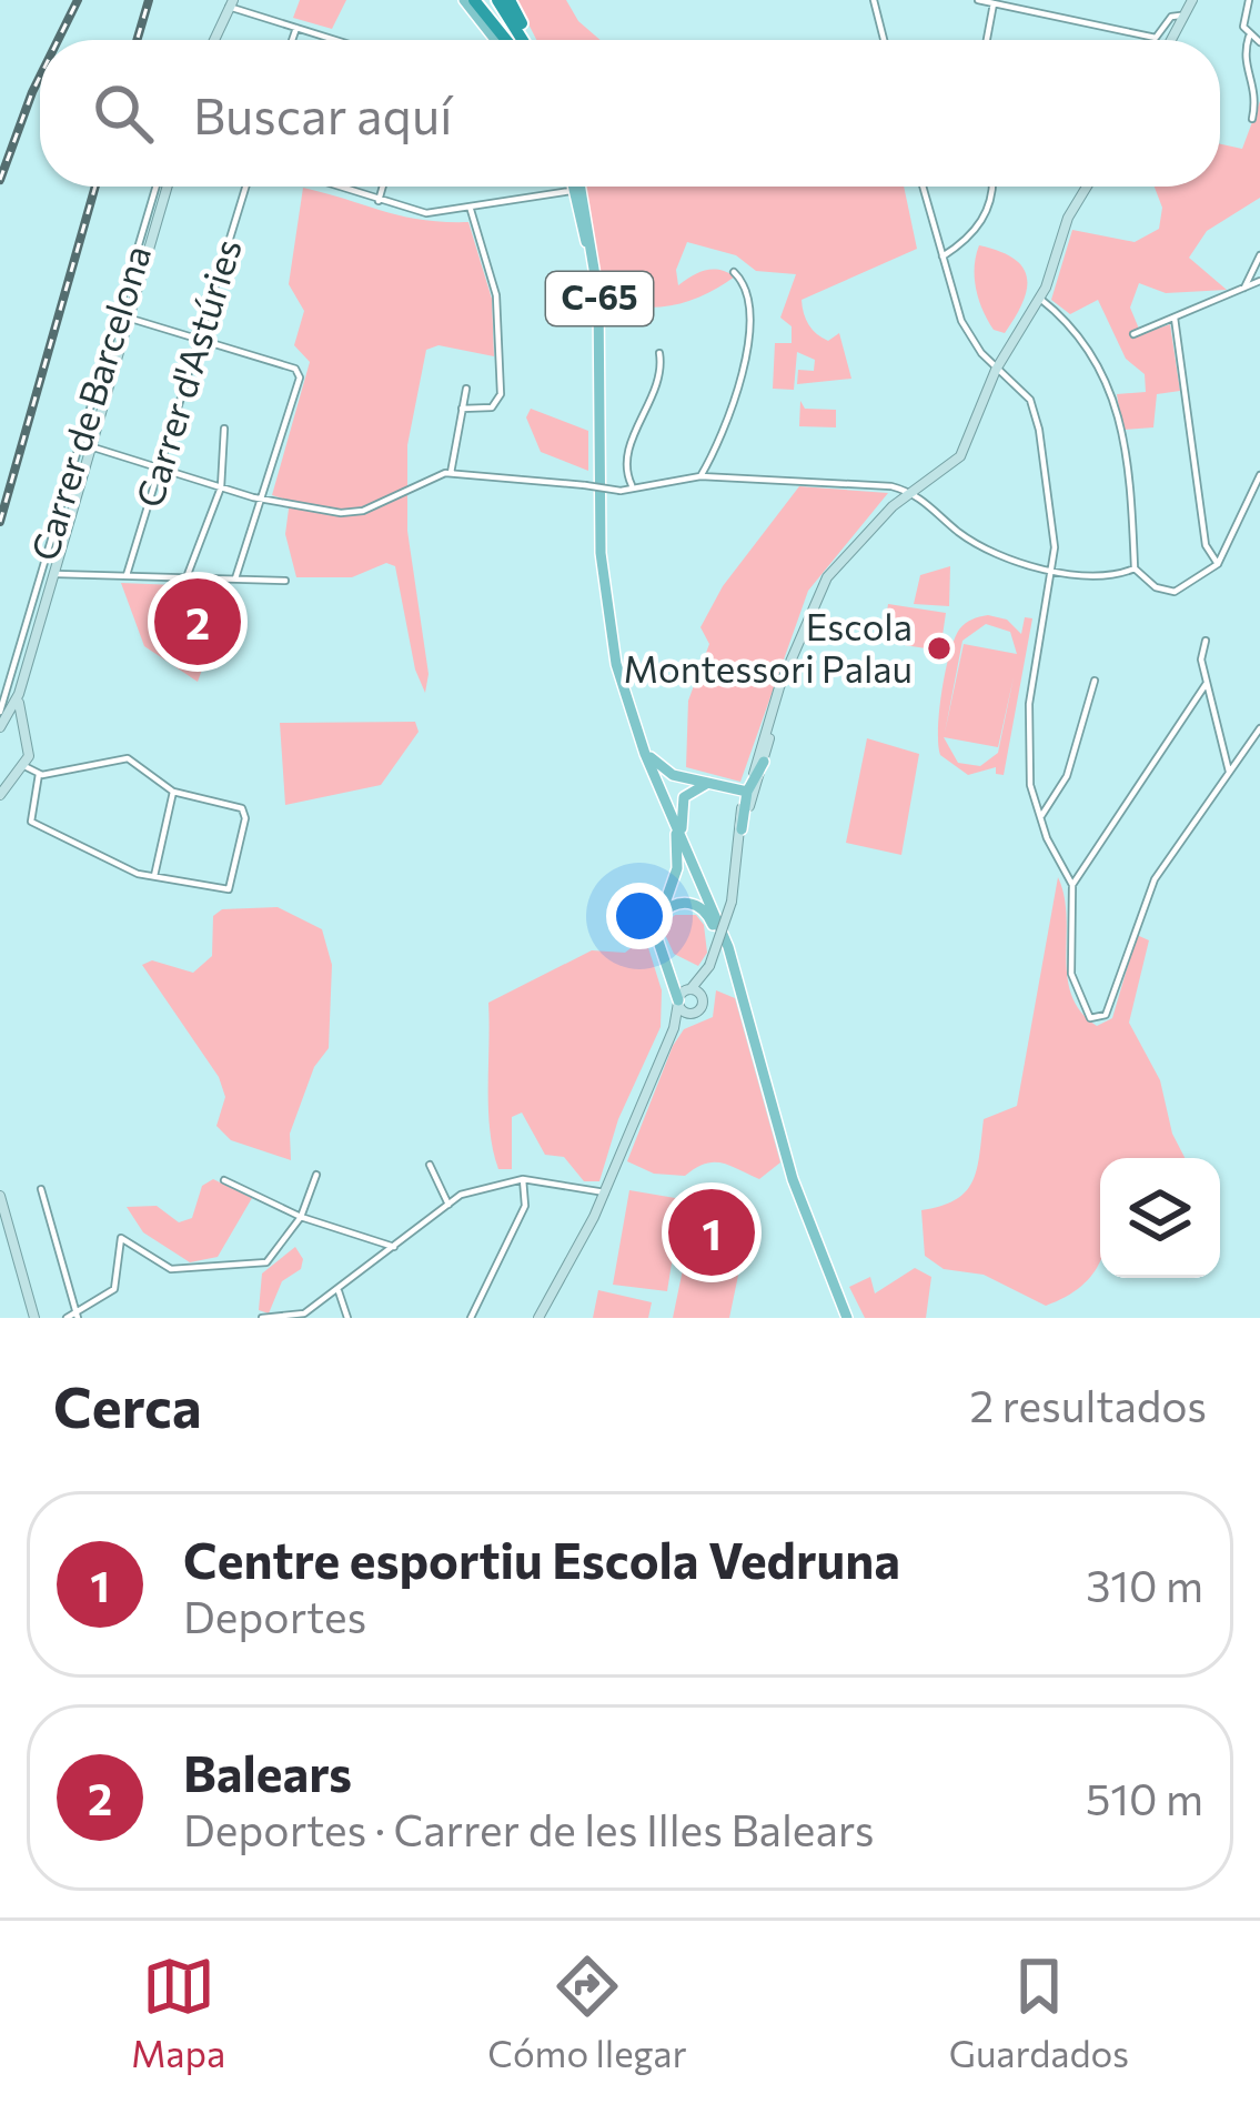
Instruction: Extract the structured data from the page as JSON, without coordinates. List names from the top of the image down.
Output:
{
  "streets": {
    "main road": ["C-65"],
    "street": ["Carrer d'Astúries", "Carrer de Barcelona"]
  },
  "places": ["Escola Montessori Palau"],
  "page": {
    "search": "Buscar aquí",
    "pins": ["2", "1"],
    "heading": ["Cerca", "2 resultados"],
    "list": [
      {
        "mark": "1",
        "name": "Centre esportiu Escola Vedruna",
        "note": "Deportes",
        "value": "310 m"
      },
      {
        "mark": "2",
        "name": "Balears",
        "note": "Deportes · Carrer de les Illes Balears",
        "value": "510 m"
      }
    ],
    "nav": ["Mapa", "Cómo llegar", "Guardados"]
  }
}
